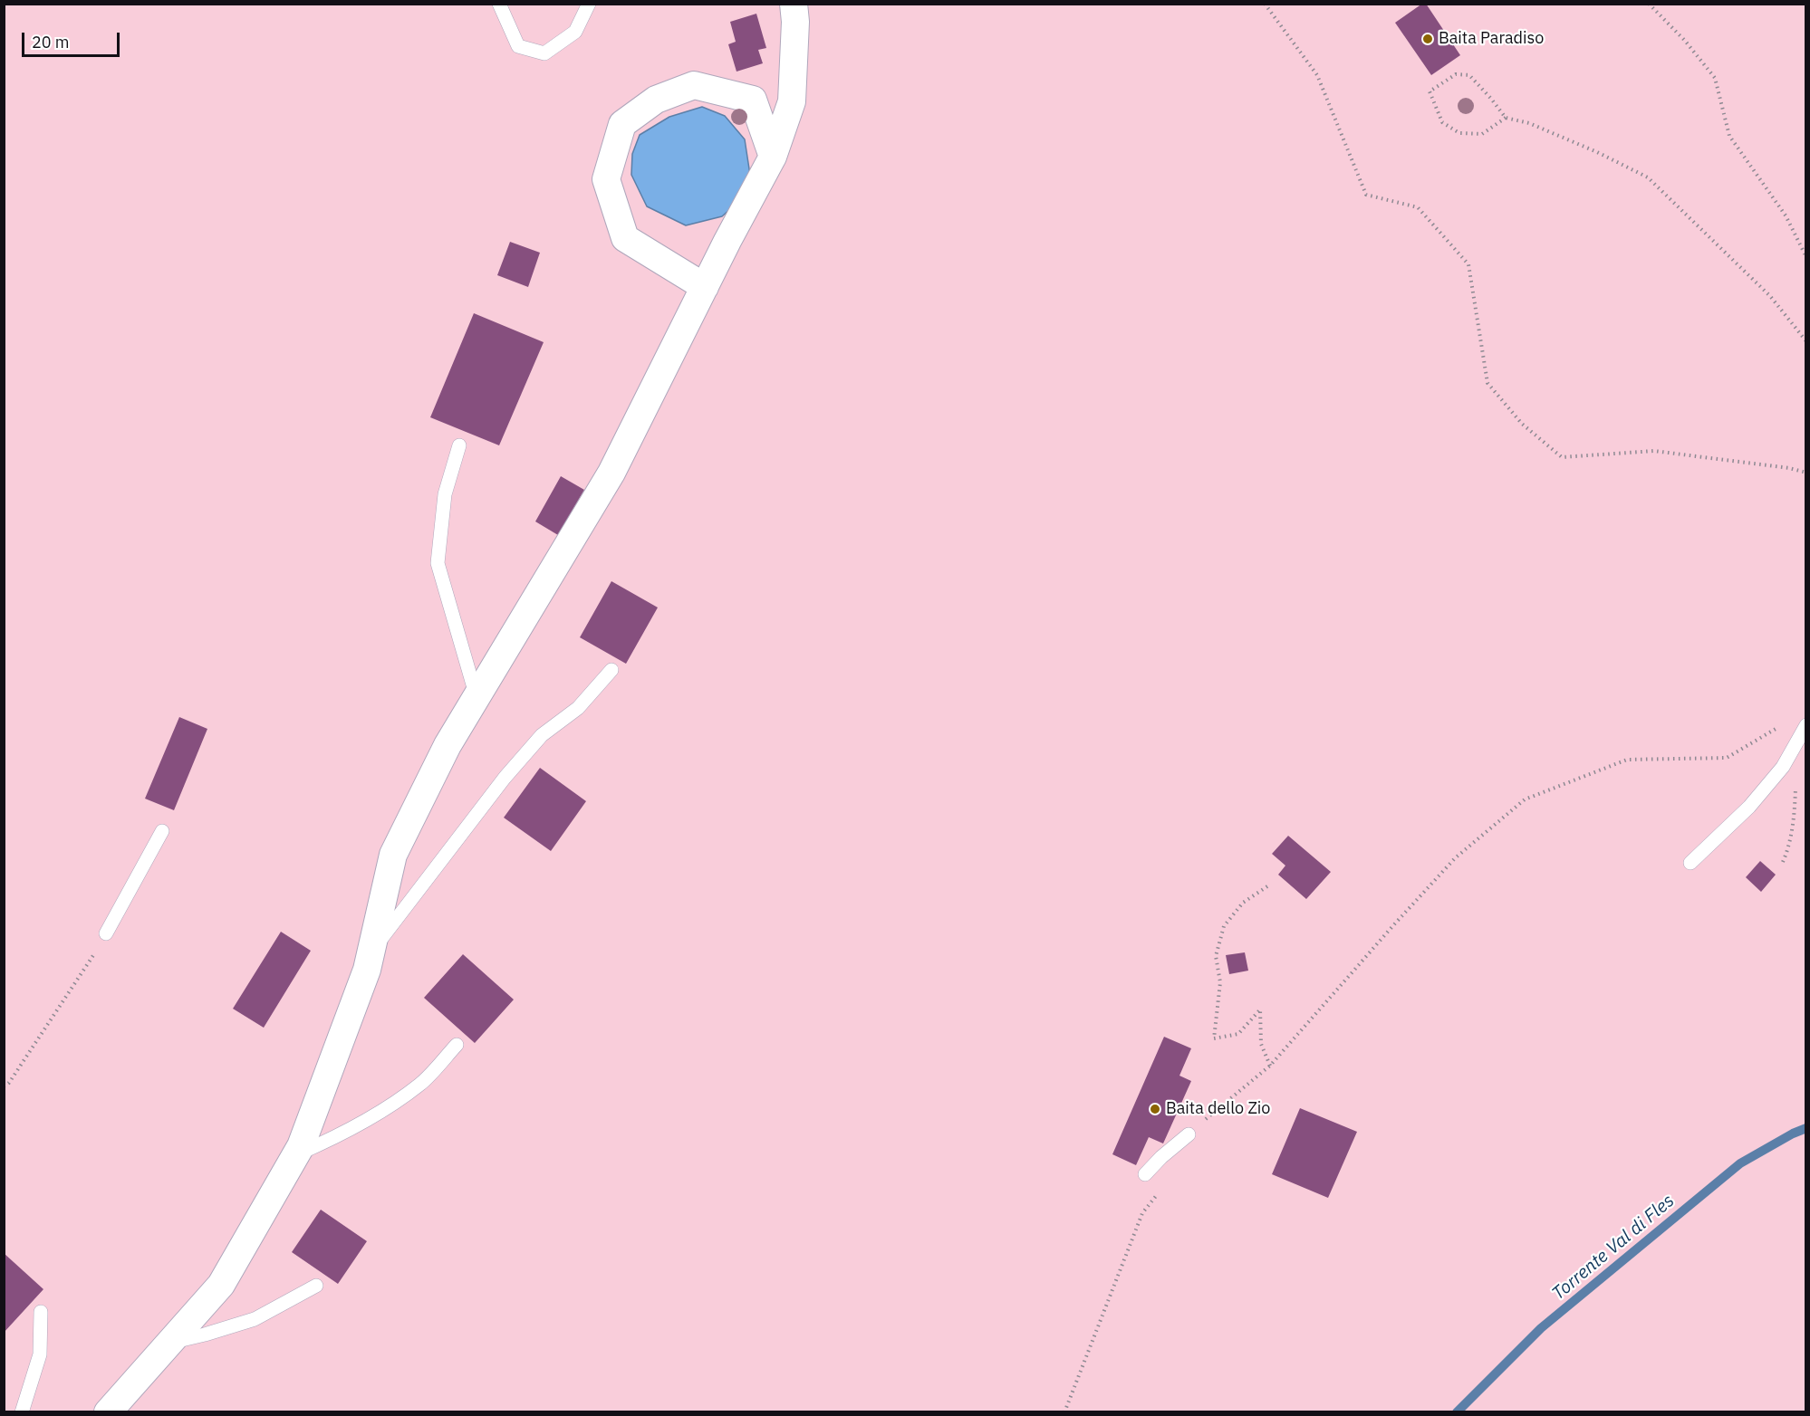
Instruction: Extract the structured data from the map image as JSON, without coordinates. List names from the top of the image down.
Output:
{
  "water": ["Torrente Val di Fles"],
  "places": ["Baita Paradiso", "Baita dello Zio"],
  "scale_bar": "20 m"
}
